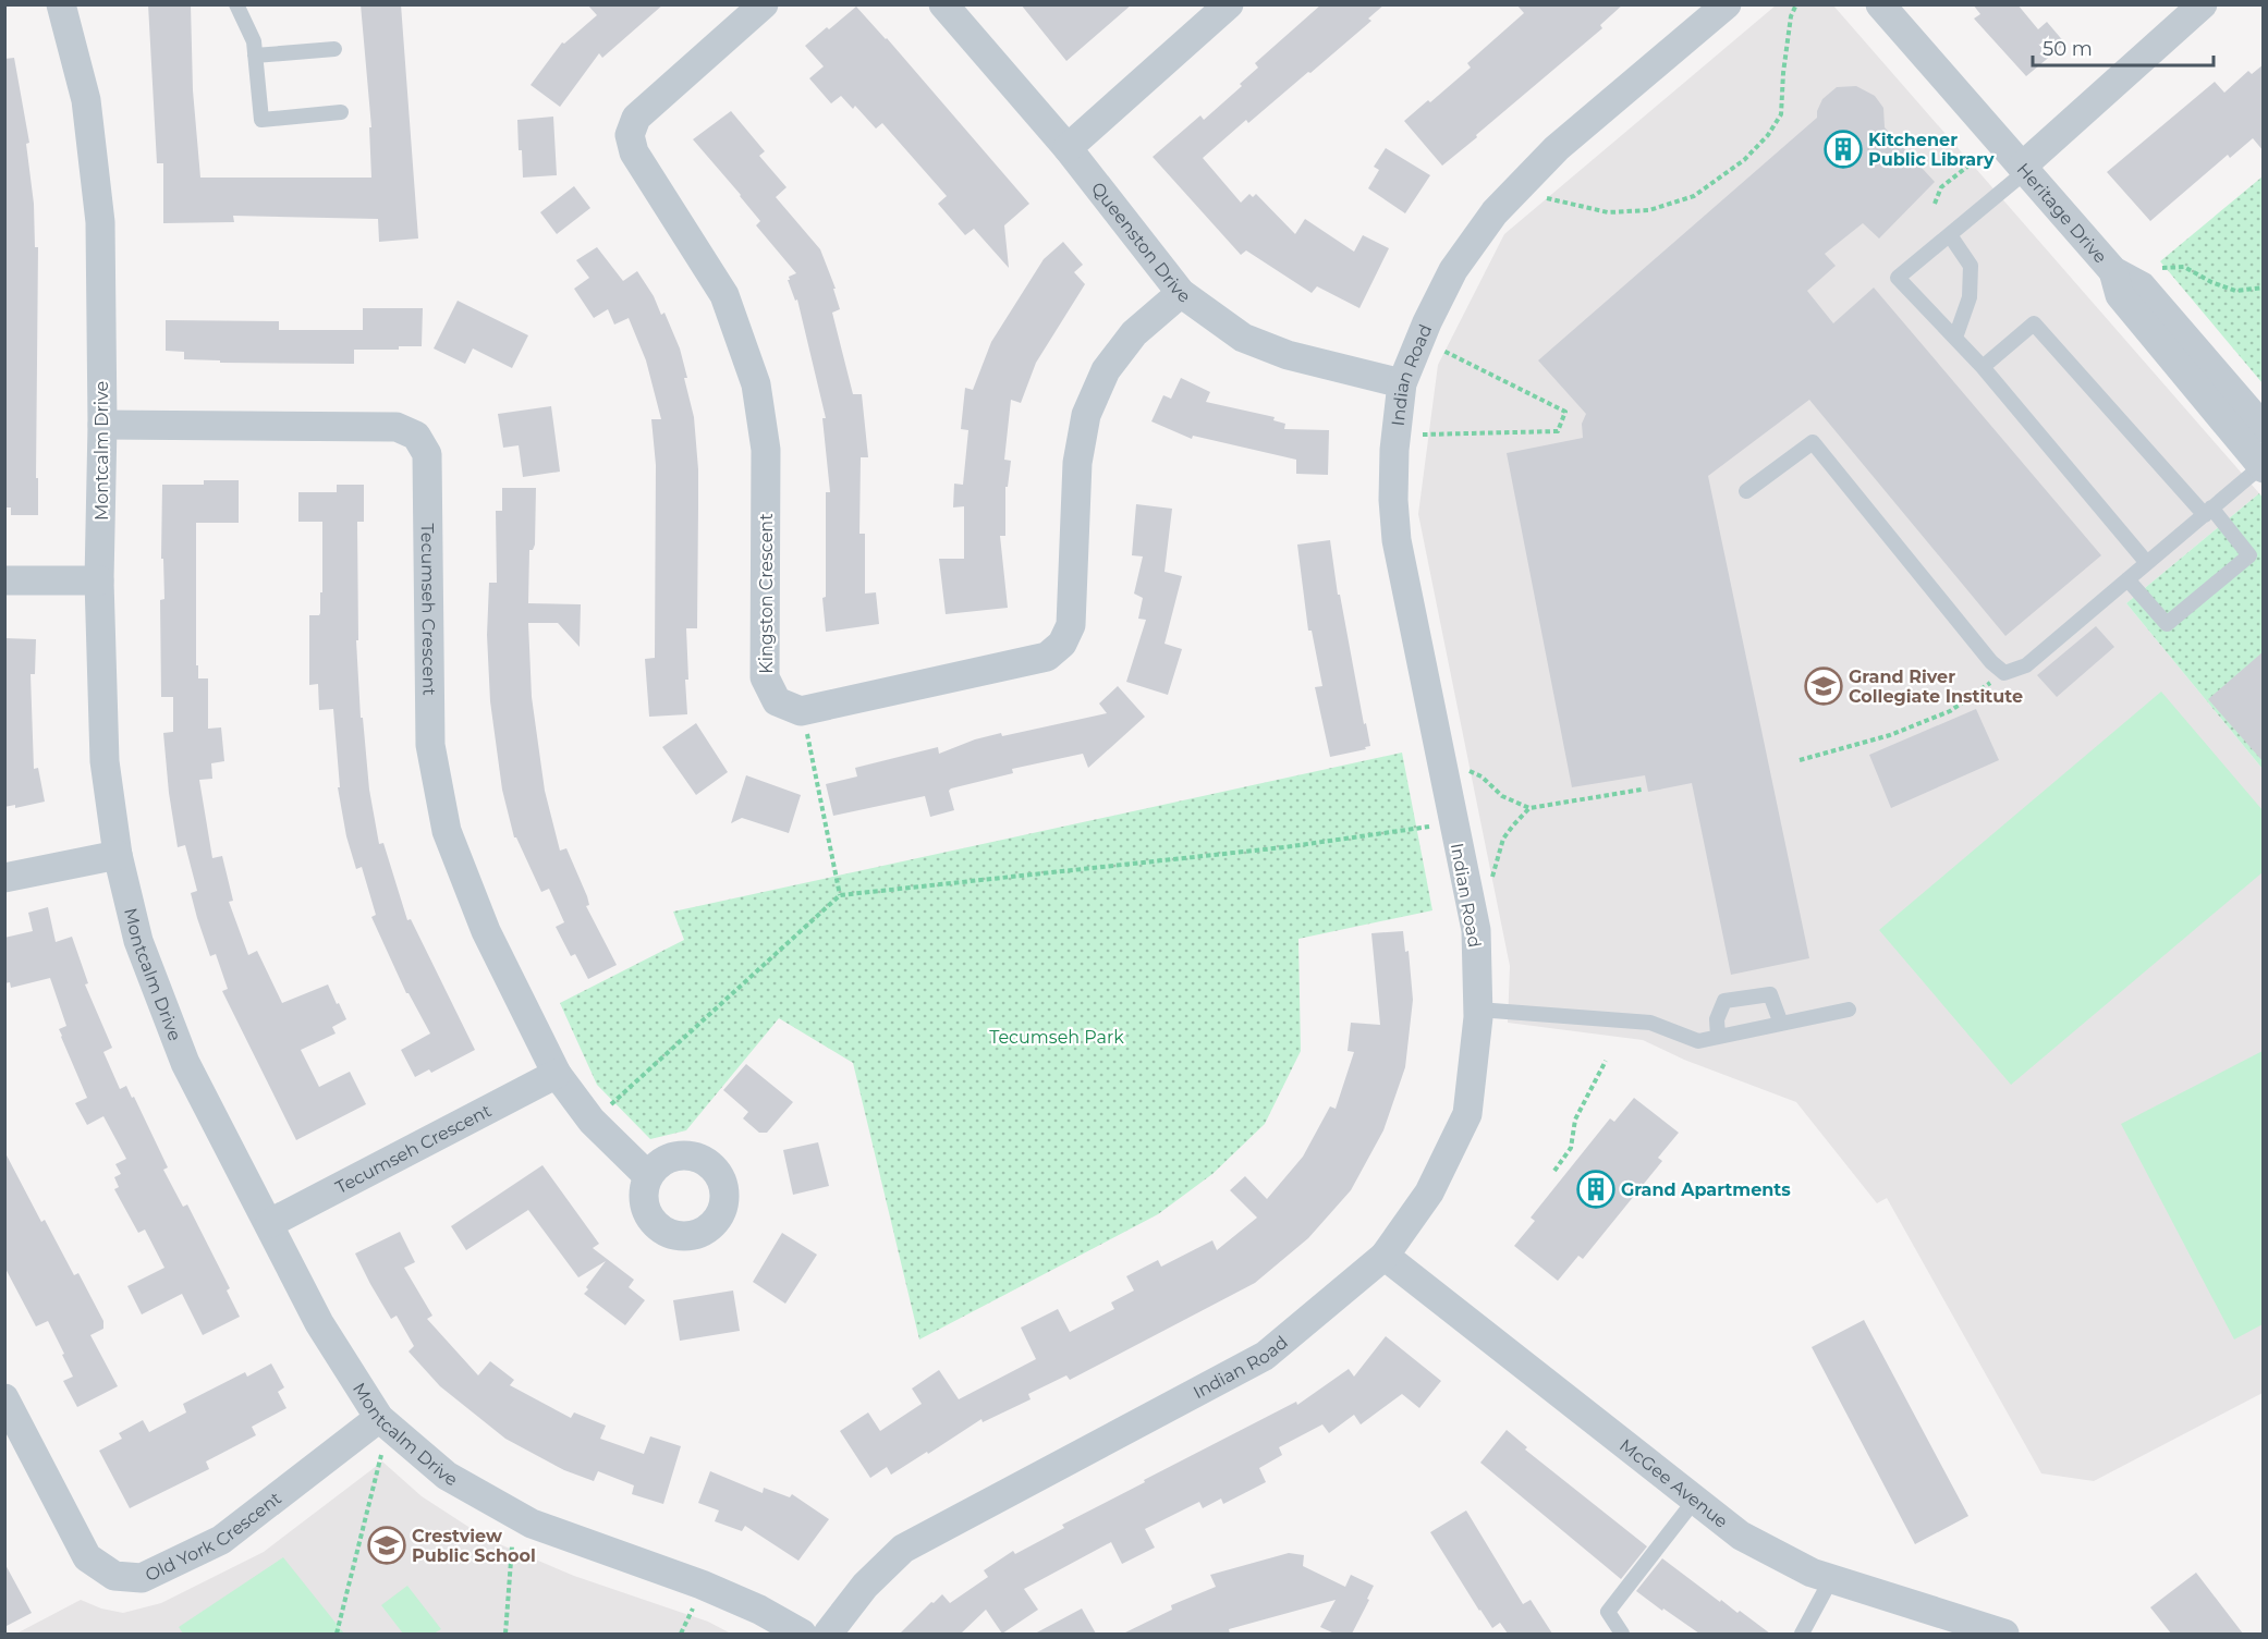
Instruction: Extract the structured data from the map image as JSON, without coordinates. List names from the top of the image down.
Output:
{
  "streets": {
    "street": [
      "Heritage Drive",
      "Queenston Drive",
      "Indian Road",
      "Montcalm Drive",
      "Kingston Crescent",
      "Tecumseh Crescent",
      "McGee Avenue",
      "Old York Crescent"
    ]
  },
  "crossings": [
    ["Queenston Drive", "Indian Road"],
    ["Queenston Drive", "Kingston Crescent"],
    ["Indian Road", "McGee Avenue"],
    ["Montcalm Drive", "Tecumseh Crescent"],
    ["Montcalm Drive", "Old York Crescent"]
  ],
  "parks": ["Tecumseh Park"],
  "places": {
    "building": ["Kitchener Public Library", "Grand Apartments"],
    "school or university": ["Grand River Collegiate Institute", "Crestview Public School"]
  },
  "scale_bar": "50 m"
}
